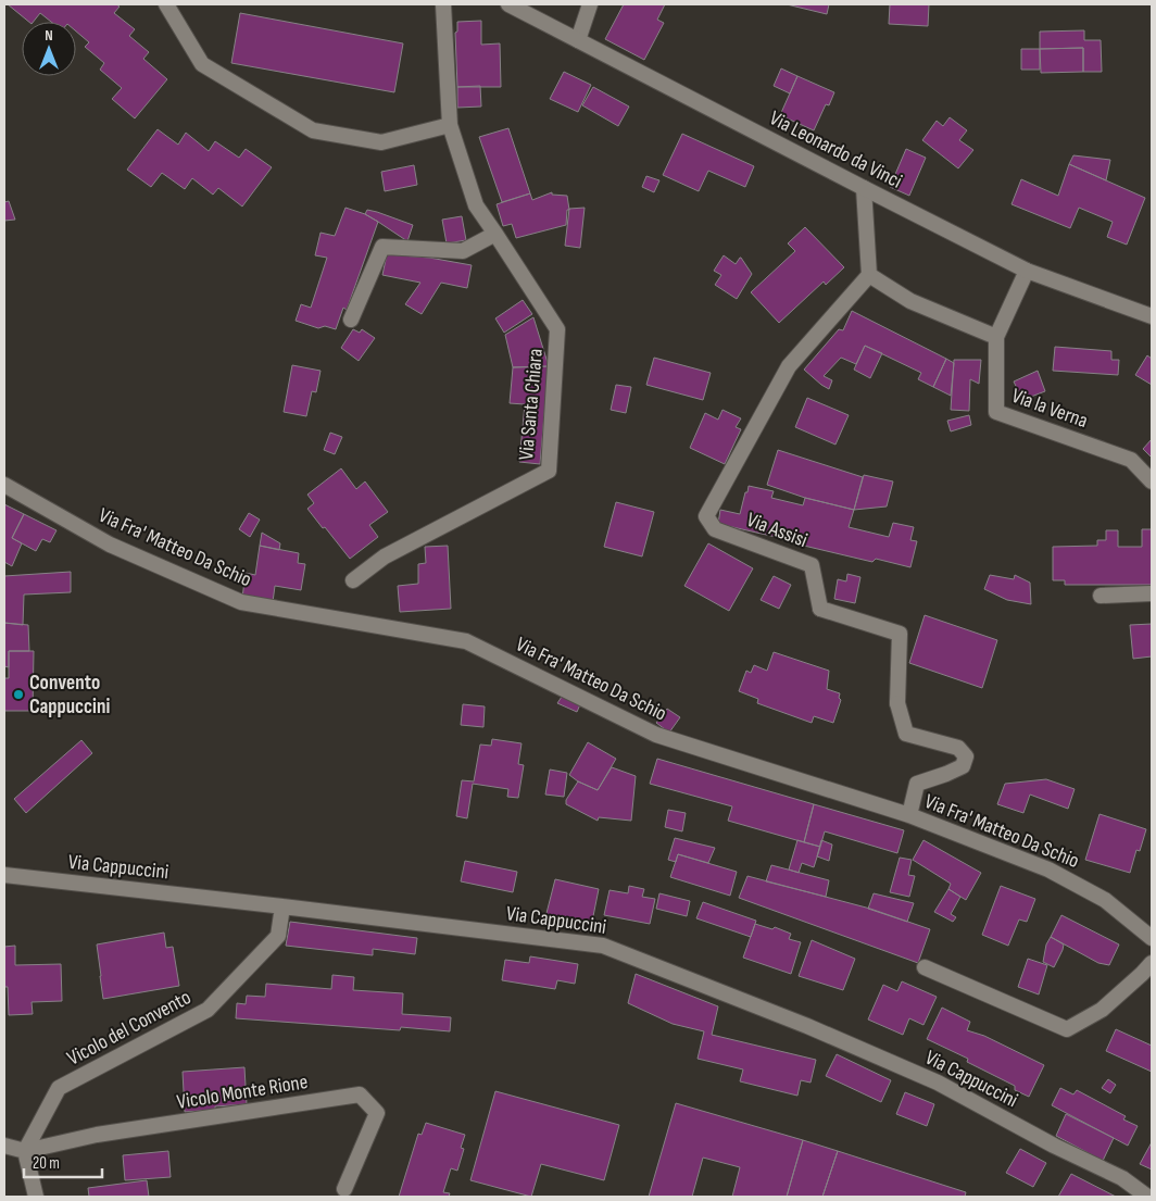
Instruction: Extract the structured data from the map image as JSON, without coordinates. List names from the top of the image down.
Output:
{
  "streets": {
    "street": [
      "Via Leonardo da Vinci",
      "Via Santa Chiara",
      "Via la Verna",
      "Via Assisi",
      "Via Fra' Matteo Da Schio",
      "Via Cappuccini",
      "Vicolo del Convento",
      "Vicolo Monte Rione"
    ]
  },
  "crossings": [
    ["Via Assisi", "Via Fra' Matteo Da Schio"],
    ["Via Cappuccini", "Vicolo del Convento"],
    ["Vicolo del Convento", "Vicolo Monte Rione"]
  ],
  "places": ["Convento Cappuccini"],
  "scale_bar": "20 m",
  "north": "top"
}
